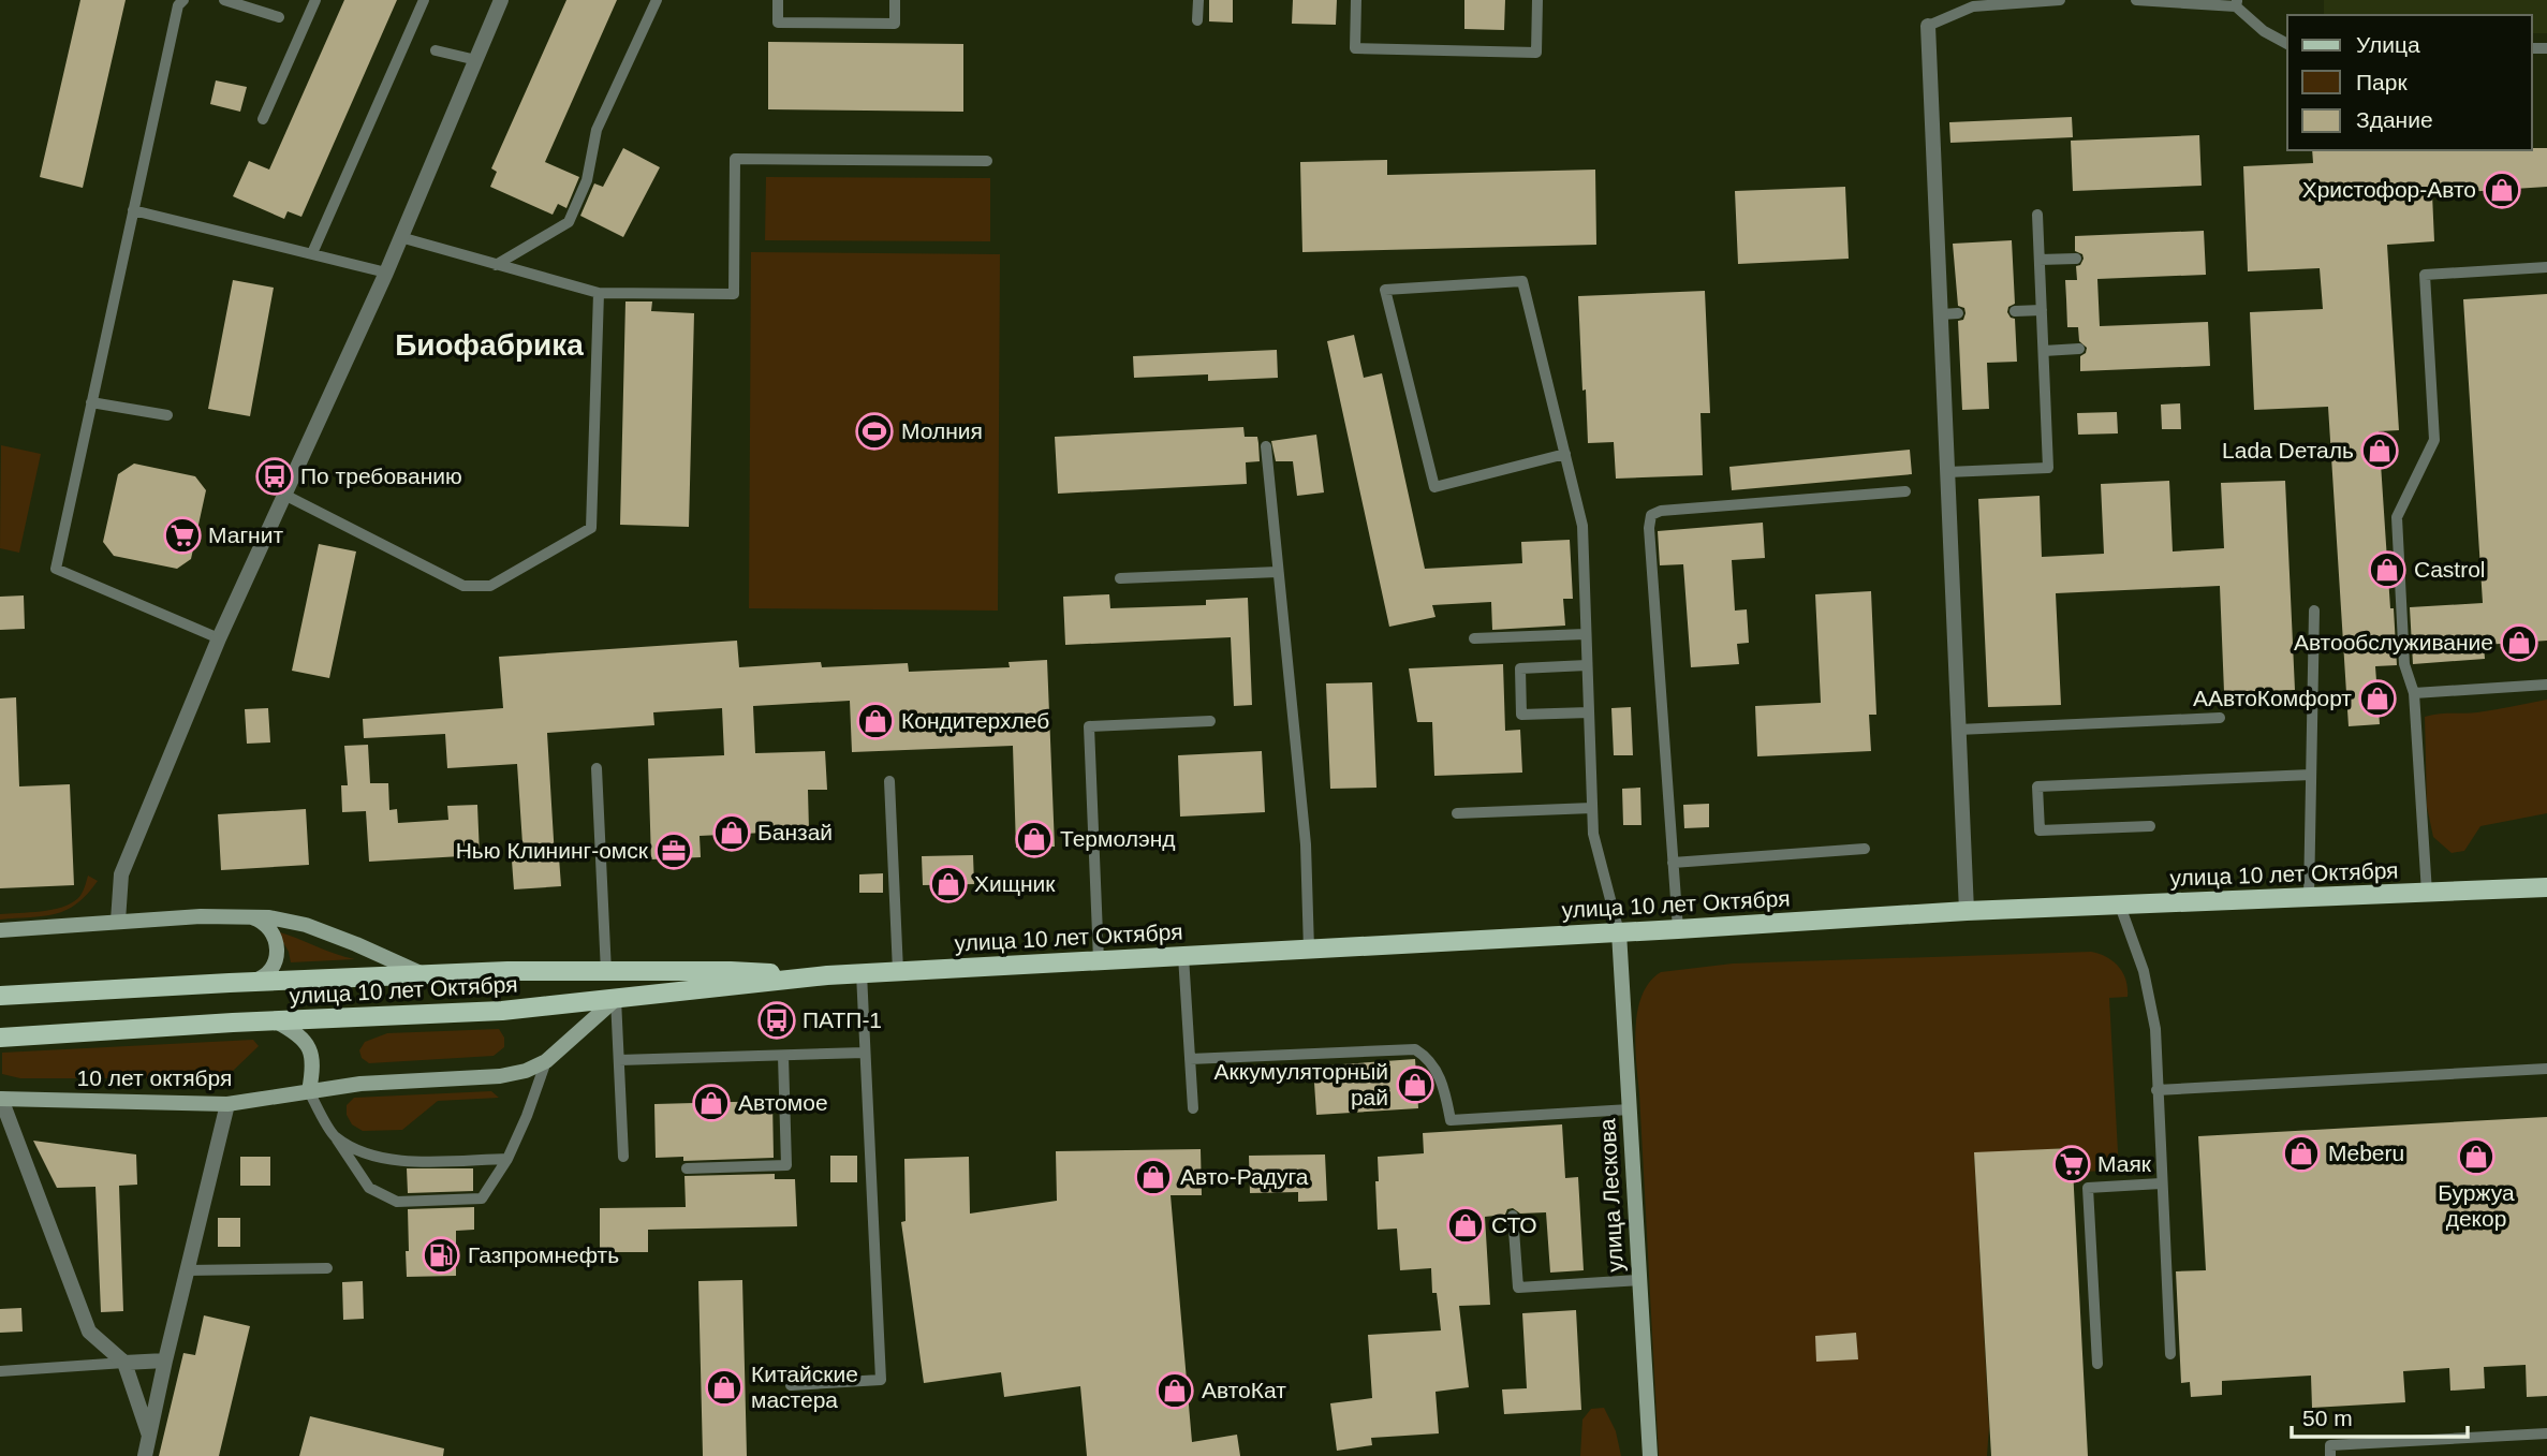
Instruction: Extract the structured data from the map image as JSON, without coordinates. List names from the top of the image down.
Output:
{
  "streets": {
    "main road": ["улица 10 лет Октября"],
    "street": ["10 лет октября", "улица Лескова"]
  },
  "crossings": [
    ["улица 10 лет Октября", "улица Лескова"]
  ],
  "districts": ["Биофабрика"],
  "places": {
    "shop": [
      "Христофор-Авто",
      "Lada Dеталь",
      "Castrol",
      "Автообслуживание",
      "ААвтоКомфорт",
      "Кондитерхлеб",
      "Банзай",
      "Термолэнд",
      "Хищник",
      "Аккумуляторный рай",
      "Автомое",
      "Meberu",
      "Буржуа декор",
      "Авто-Радуга",
      "СТО",
      "Китайские мастера",
      "АвтоКат"
    ],
    "sports": ["Молния"],
    "bus stop": ["По требованию", "ПАТП-1"],
    "supermarket": ["Магнит", "Маяк"],
    "office": ["Нью Клининг-омск"],
    "fuel station": ["Газпромнефть"]
  },
  "legend": ["Улица", "Парк", "Здание"],
  "scale_bar": "50 m"
}
